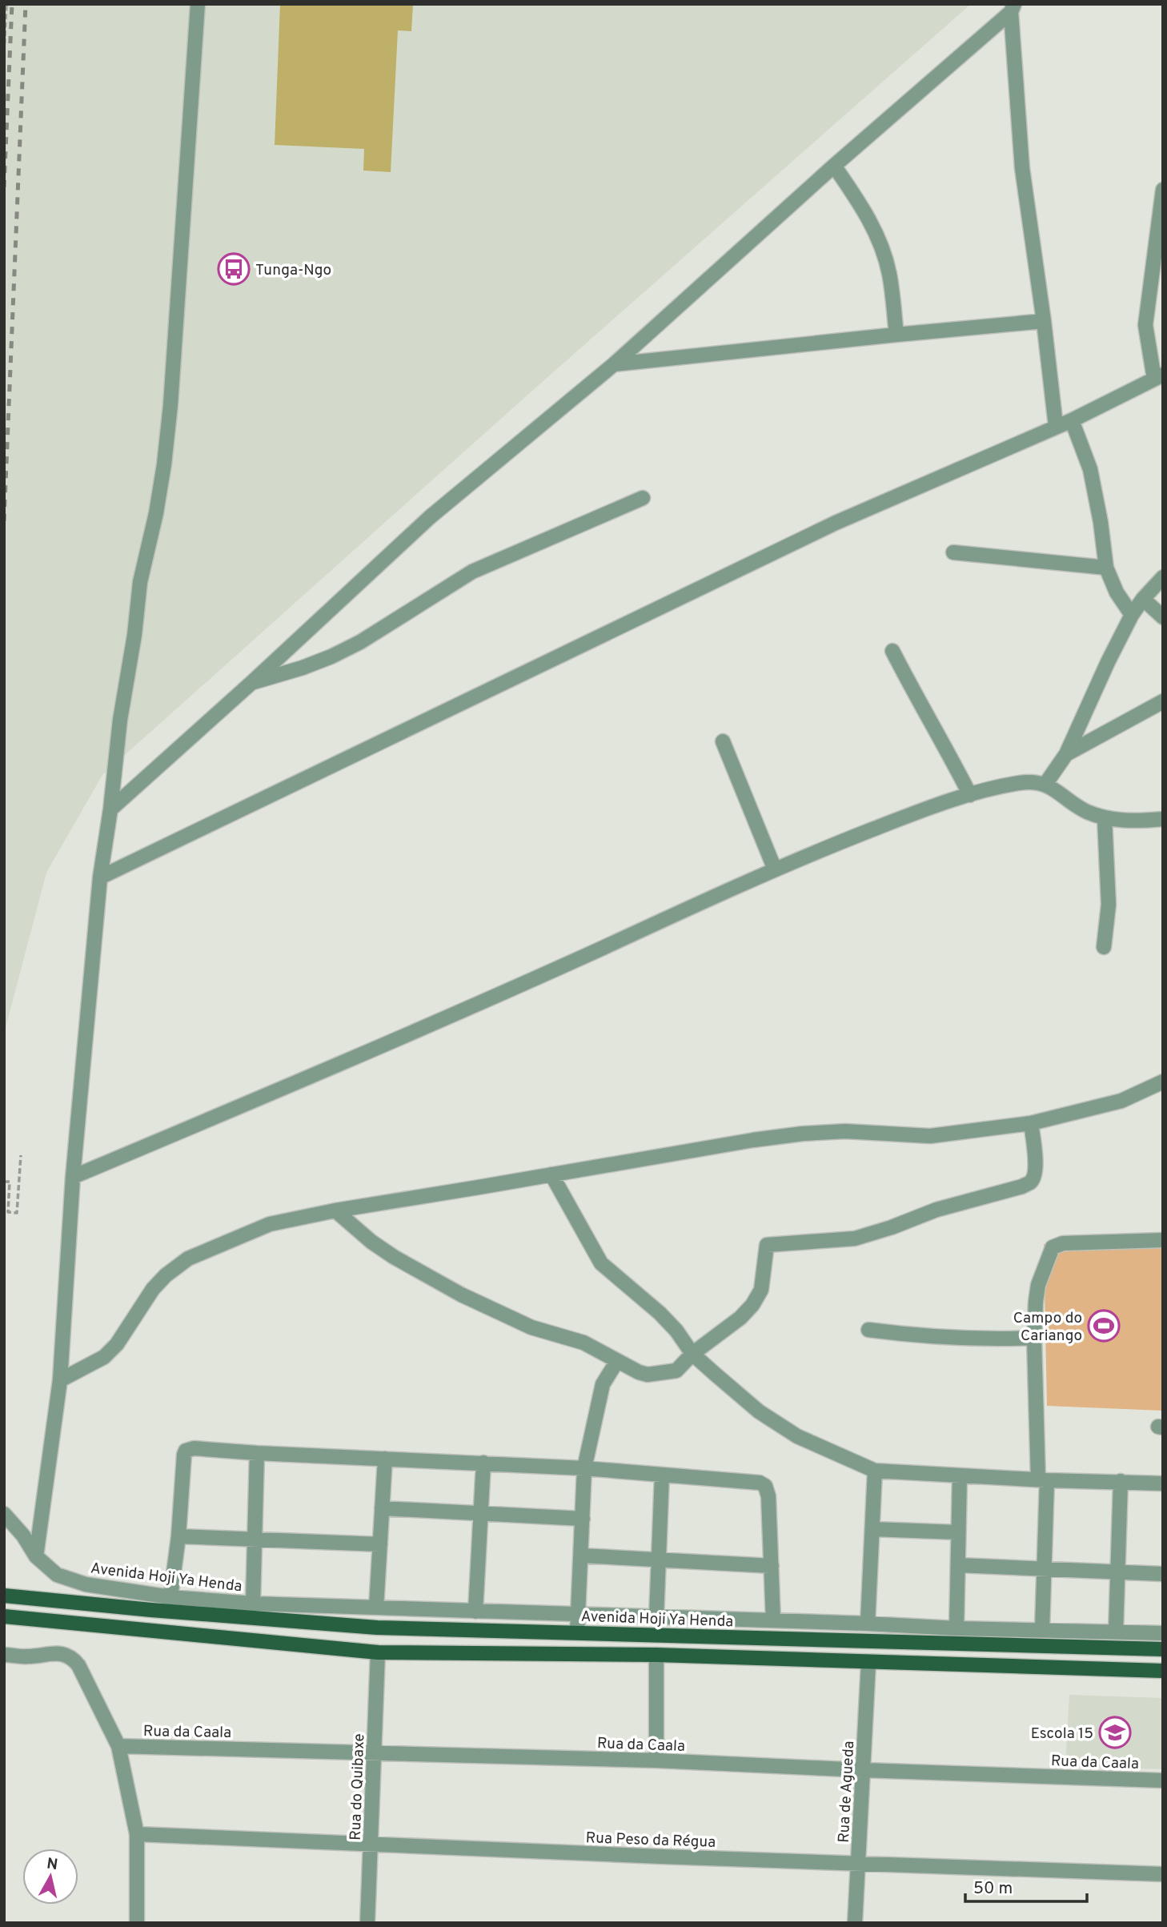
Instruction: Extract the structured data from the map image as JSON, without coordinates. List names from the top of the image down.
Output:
{
  "streets": {
    "main road": ["Avenida Hoji Ya Henda"],
    "street": [
      "Rua da Caala",
      "Rua do Quibaxe",
      "Rua de Agueda",
      "Rua Peso da Régua"
    ]
  },
  "crossings": [
    ["Rua da Caala", "Rua do Quibaxe"],
    ["Rua da Caala", "Rua de Agueda"],
    ["Rua do Quibaxe", "Rua Peso da Régua"],
    ["Rua de Agueda", "Rua Peso da Régua"]
  ],
  "places": {
    "bus stop": ["Tunga-Ngo"],
    "sports": ["Campo do Cariango"],
    "school or university": ["Escola 15"]
  },
  "scale_bar": "50 m",
  "north": "top"
}
